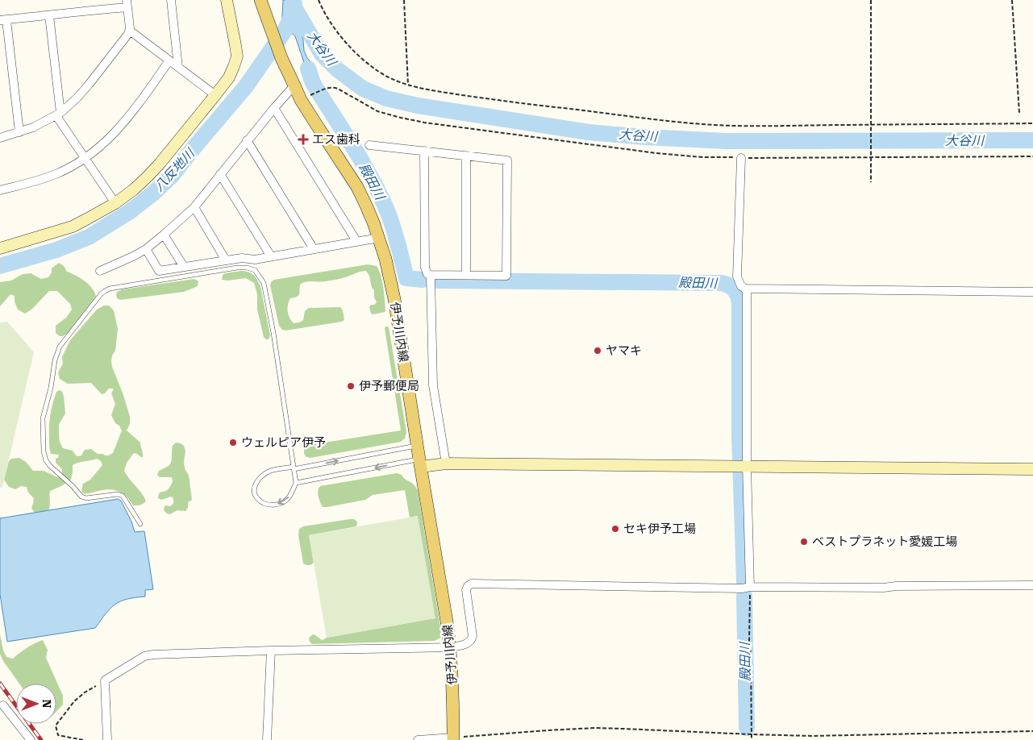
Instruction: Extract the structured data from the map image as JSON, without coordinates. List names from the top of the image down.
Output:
{
  "streets": {
    "main road": ["伊予川内線"]
  },
  "water": ["大谷川", "八反地川", "殿田川"],
  "places": {
    "health": ["エス歯科"],
    "other": [
      "ヤマキ",
      "伊予郵便局",
      "ウェルピア伊予",
      "セキ伊予工場",
      "ベストプラネット愛媛工場"
    ]
  },
  "north": "right"
}
